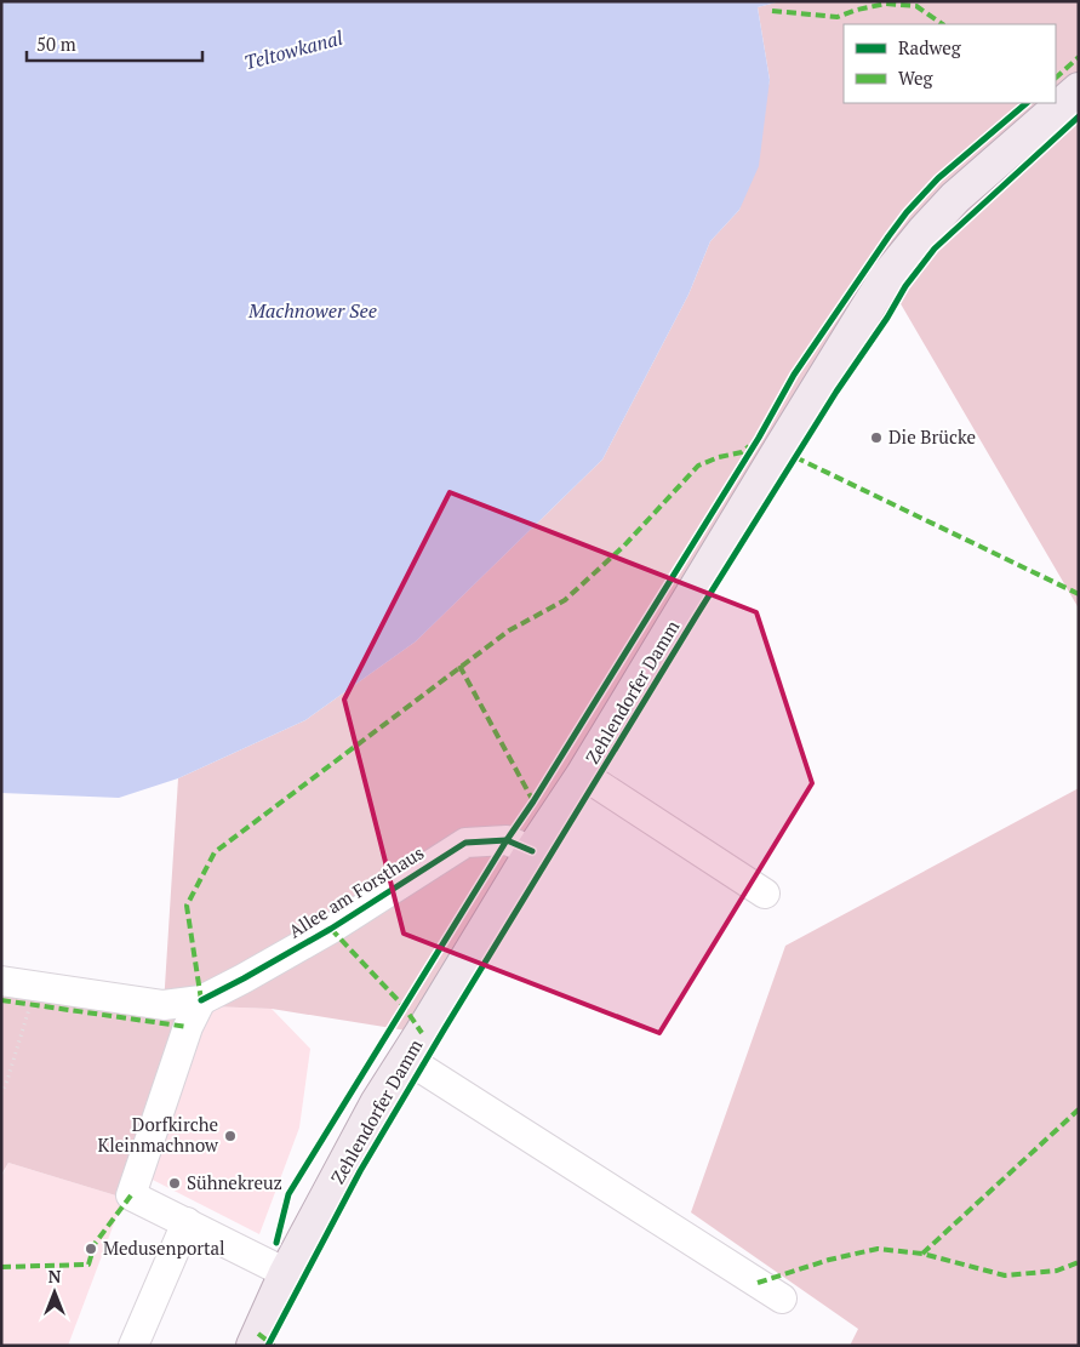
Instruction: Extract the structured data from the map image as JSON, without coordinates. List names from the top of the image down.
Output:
{
  "streets": {
    "main road": ["Zehlendorfer Damm"],
    "street": ["Allee am Forsthaus"]
  },
  "crossings": [
    ["Zehlendorfer Damm", "Allee am Forsthaus"]
  ],
  "water": ["Teltowkanal", "Machnower See"],
  "places": [
    "Die Brücke",
    "Dorfkirche Kleinmachnow",
    "Sühnekreuz",
    "Medusenportal"
  ],
  "legend": ["Radweg", "Weg"],
  "scale_bar": "50 m",
  "north": "top"
}
